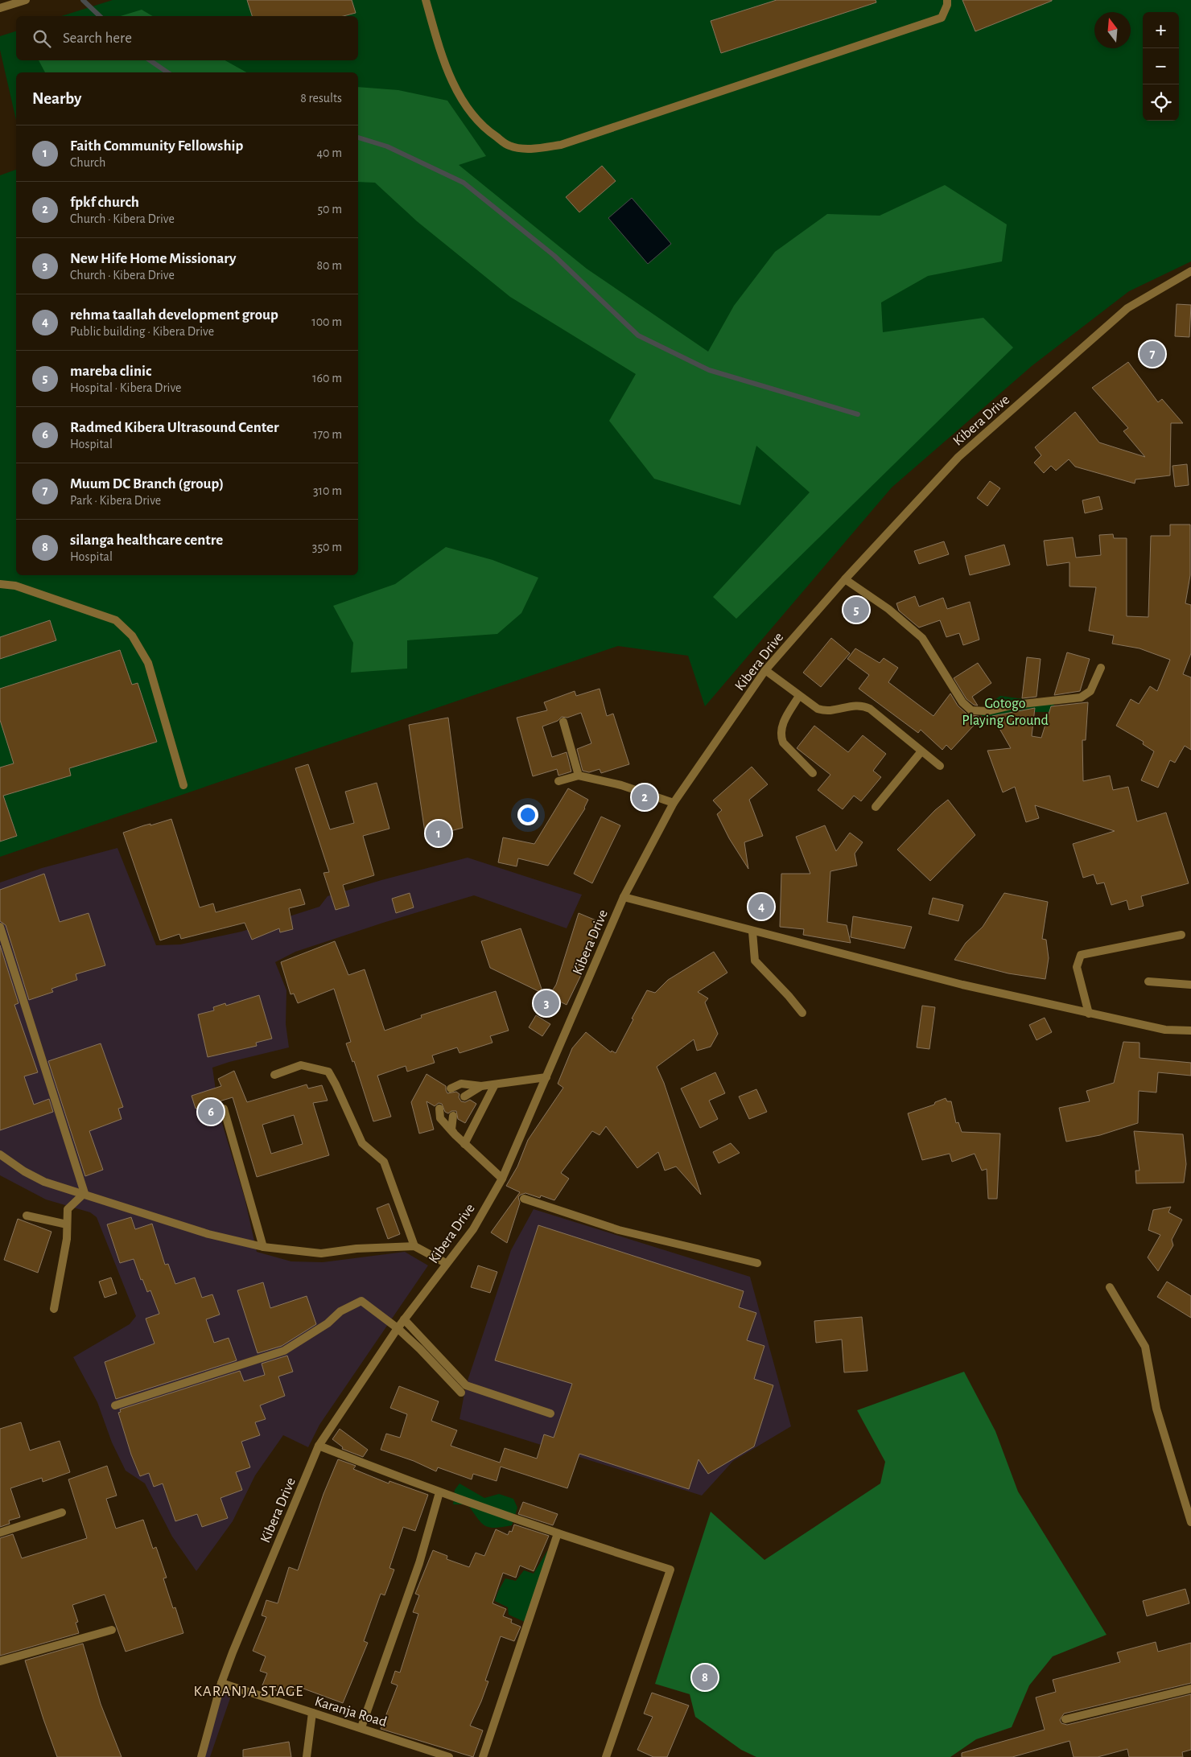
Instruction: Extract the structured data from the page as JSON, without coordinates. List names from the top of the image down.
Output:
{
  "streets": {
    "street": ["Kibera Drive", "Karanja Road"]
  },
  "crossings": [
    ["Kibera Drive", "Karanja Road"]
  ],
  "districts": ["KARANJA STAGE"],
  "parks": ["Gotogo Playing Ground"],
  "north": "top",
  "page": {
    "map_buttons": ["+", "−"],
    "search": "Search here",
    "heading": ["Nearby", "8 results"],
    "list": [
      {
        "mark": "1",
        "name": "Faith Community Fellowship",
        "note": "Church",
        "value": "40 m"
      },
      {
        "mark": "2",
        "name": "fpkf church",
        "note": "Church · Kibera Drive",
        "value": "50 m"
      },
      {
        "mark": "3",
        "name": "New Hife Home Missionary",
        "note": "Church · Kibera Drive",
        "value": "80 m"
      },
      {
        "mark": "4",
        "name": "rehma taallah development group",
        "note": "Public building · Kibera Drive",
        "value": "100 m"
      },
      {
        "mark": "5",
        "name": "mareba clinic",
        "note": "Hospital · Kibera Drive",
        "value": "160 m"
      },
      {
        "mark": "6",
        "name": "Radmed Kibera Ultrasound Center",
        "note": "Hospital",
        "value": "170 m"
      },
      {
        "mark": "7",
        "name": "Muum DC Branch (group)",
        "note": "Park · Kibera Drive",
        "value": "310 m"
      },
      {
        "mark": "8",
        "name": "silanga healthcare centre",
        "note": "Hospital",
        "value": "350 m"
      }
    ],
    "pins": [
      "7",
      "5",
      "2",
      "1",
      "4",
      "3",
      "6",
      "8"
    ]
  }
}
